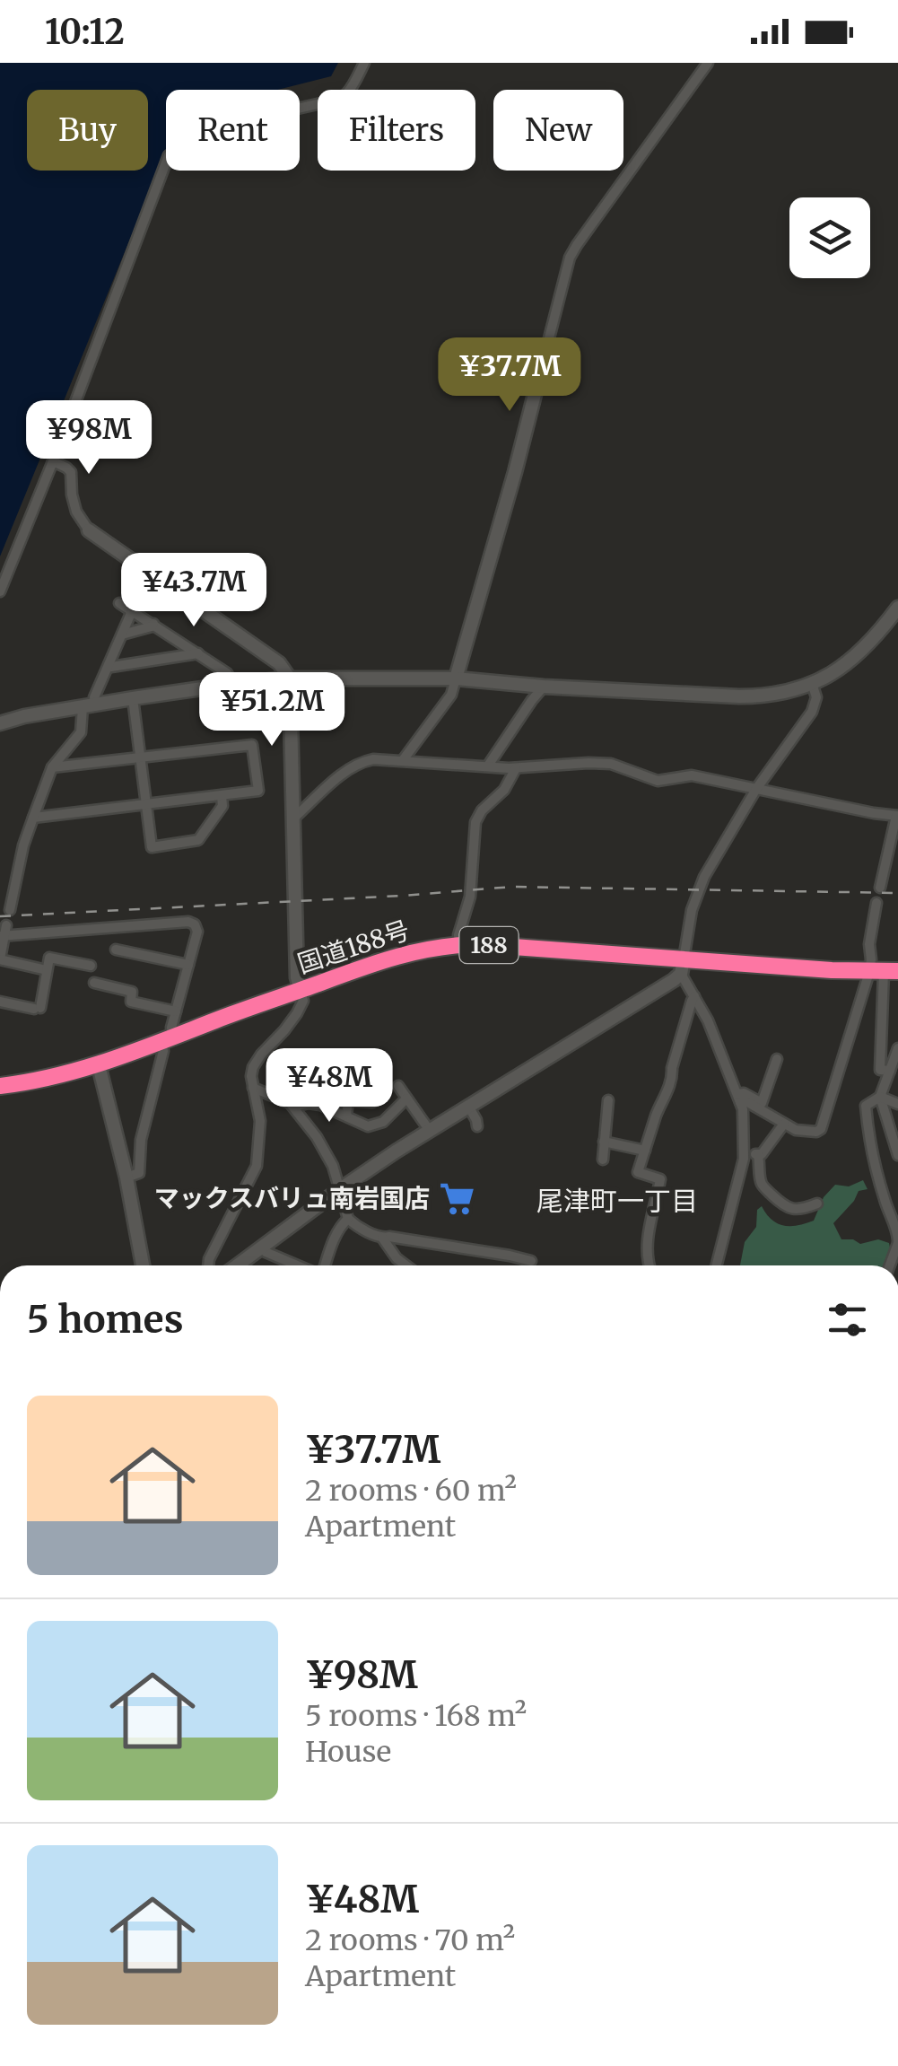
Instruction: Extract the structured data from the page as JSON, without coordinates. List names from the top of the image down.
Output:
{
  "streets": {
    "highway": ["188", "国道188号"]
  },
  "districts": ["尾津町一丁目"],
  "places": {
    "supermarket": ["マックスバリュ南岩国店"]
  },
  "page": {
    "status": "10:12",
    "chip": [
      "Buy",
      "Rent",
      "Filters",
      "New"
    ],
    "price": [
      "¥37.7M",
      "¥98M",
      "¥43.7M",
      "¥51.2M",
      "¥48M"
    ],
    "heading": "5 homes",
    "list": [
      {
        "name": "¥37.7M",
        "note": "2 rooms · 60 m² · Apartment"
      },
      {
        "name": "¥98M",
        "note": "5 rooms · 168 m² · House"
      },
      {
        "name": "¥48M",
        "note": "2 rooms · 70 m² · Apartment"
      }
    ]
  }
}
